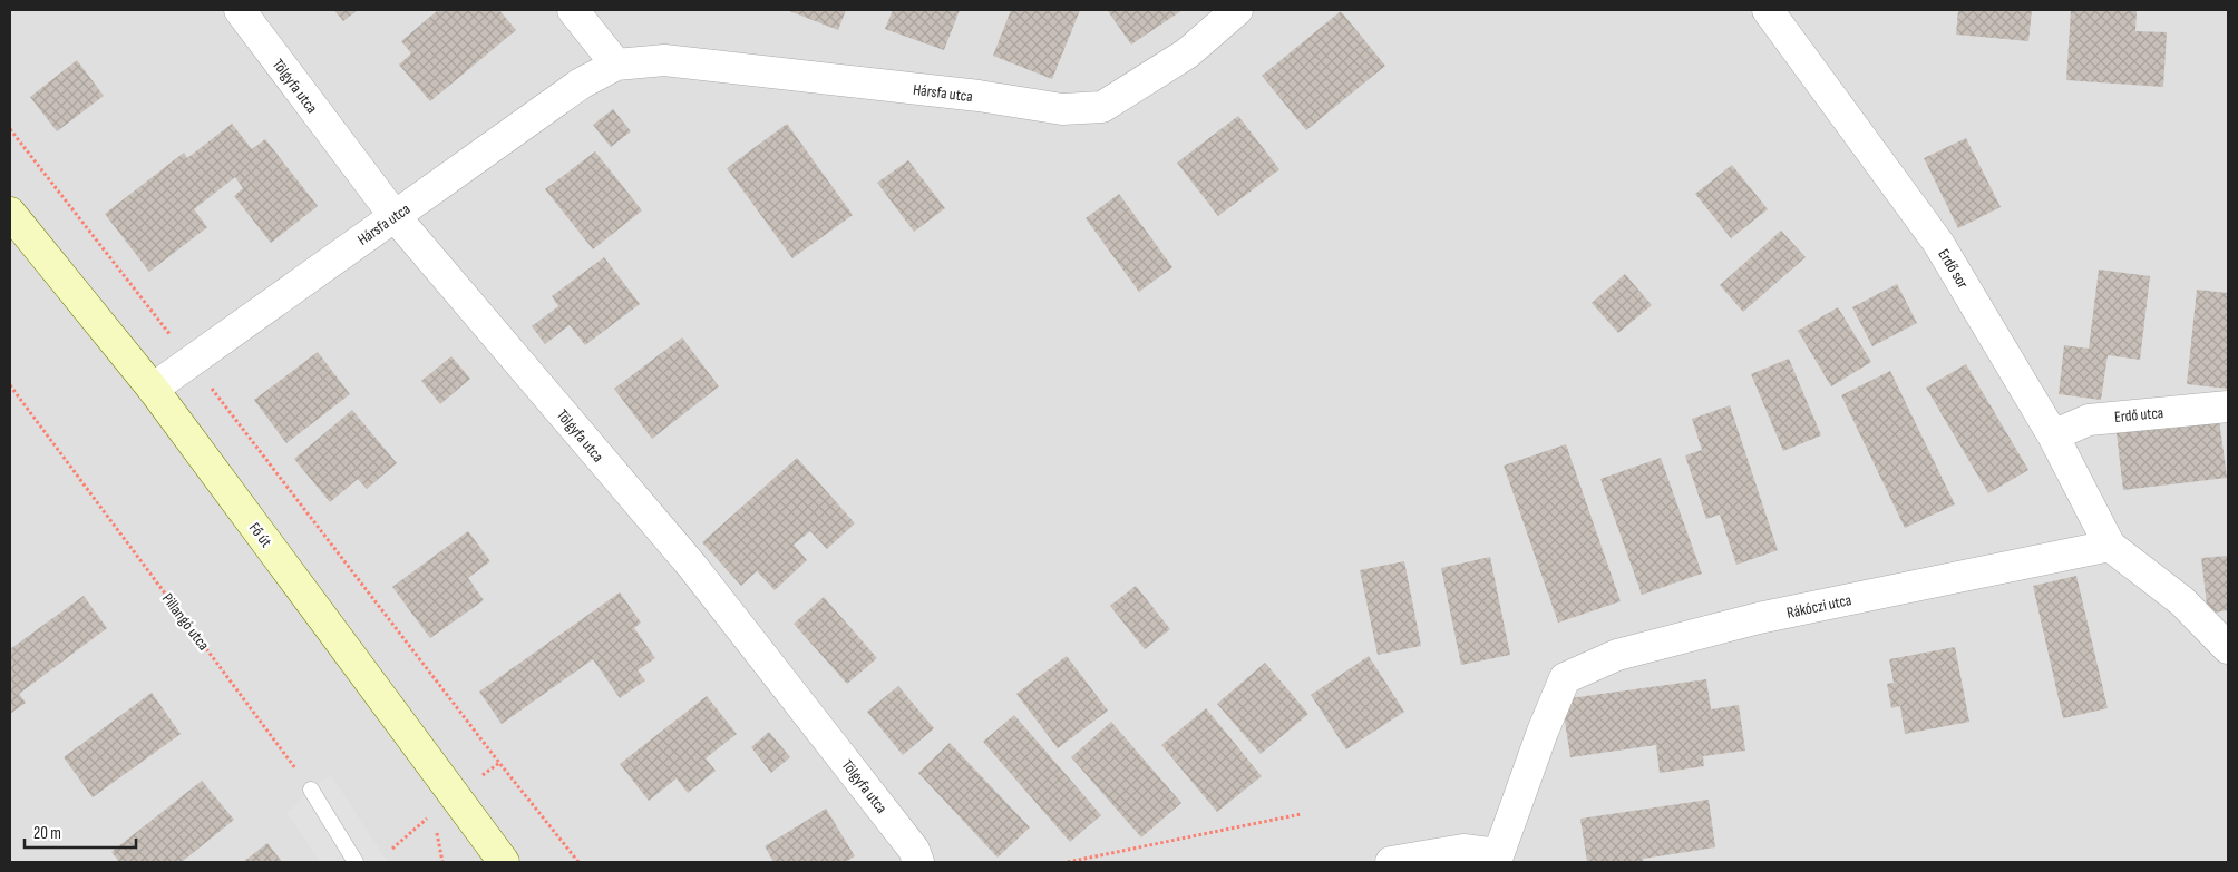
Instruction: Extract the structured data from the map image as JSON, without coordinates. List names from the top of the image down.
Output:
{
  "streets": {
    "main road": ["Fő út"],
    "street": [
      "Tölgyfa utca",
      "Hársfa utca",
      "Erdő sor",
      "Erdő utca",
      "Rákóczi utca"
    ],
    "path": ["Pillangó utca"]
  },
  "crossings": [
    ["Tölgyfa utca", "Hársfa utca"],
    ["Hársfa utca", "Fő út"],
    ["Erdő sor", "Erdő utca"],
    ["Erdő sor", "Rákóczi utca"]
  ],
  "scale_bar": "20 m"
}
